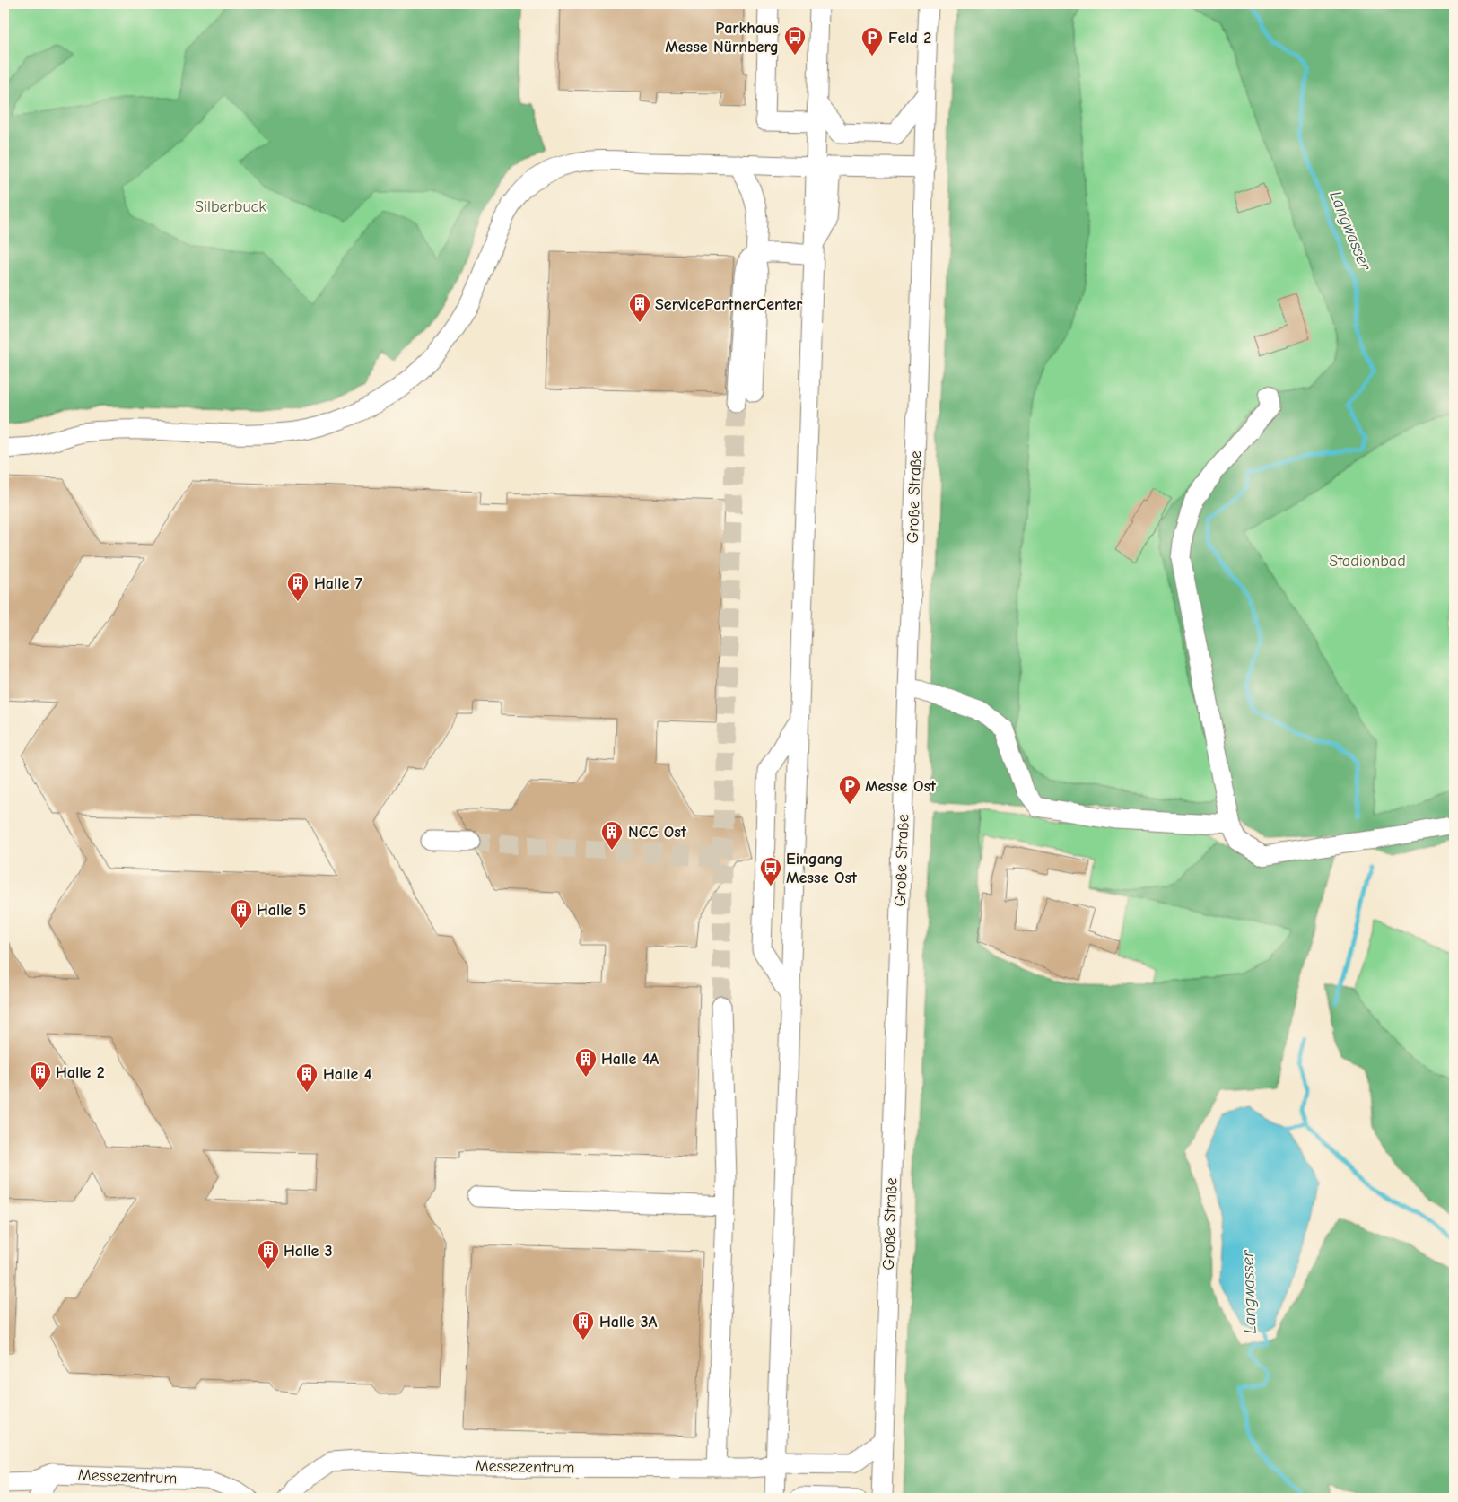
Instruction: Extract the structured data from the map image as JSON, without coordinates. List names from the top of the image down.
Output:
{
  "streets": {
    "lane": ["Große Straße", "Messezentrum"]
  },
  "crossings": [
    ["Große Straße", "Messezentrum"]
  ],
  "water": ["Langwasser"],
  "parks": ["Silberbuck", "Stadionbad"],
  "places": {
    "bus stop": ["Parkhaus Messe Nürnberg", "Eingang Messe Ost"],
    "parking": ["Feld 2", "Messe Ost"],
    "building": [
      "ServicePartnerCenter",
      "Halle 7",
      "NCC Ost",
      "Halle 5",
      "Halle 4A",
      "Halle 2",
      "Halle 4",
      "Halle 3",
      "Halle 3A"
    ]
  }
}
